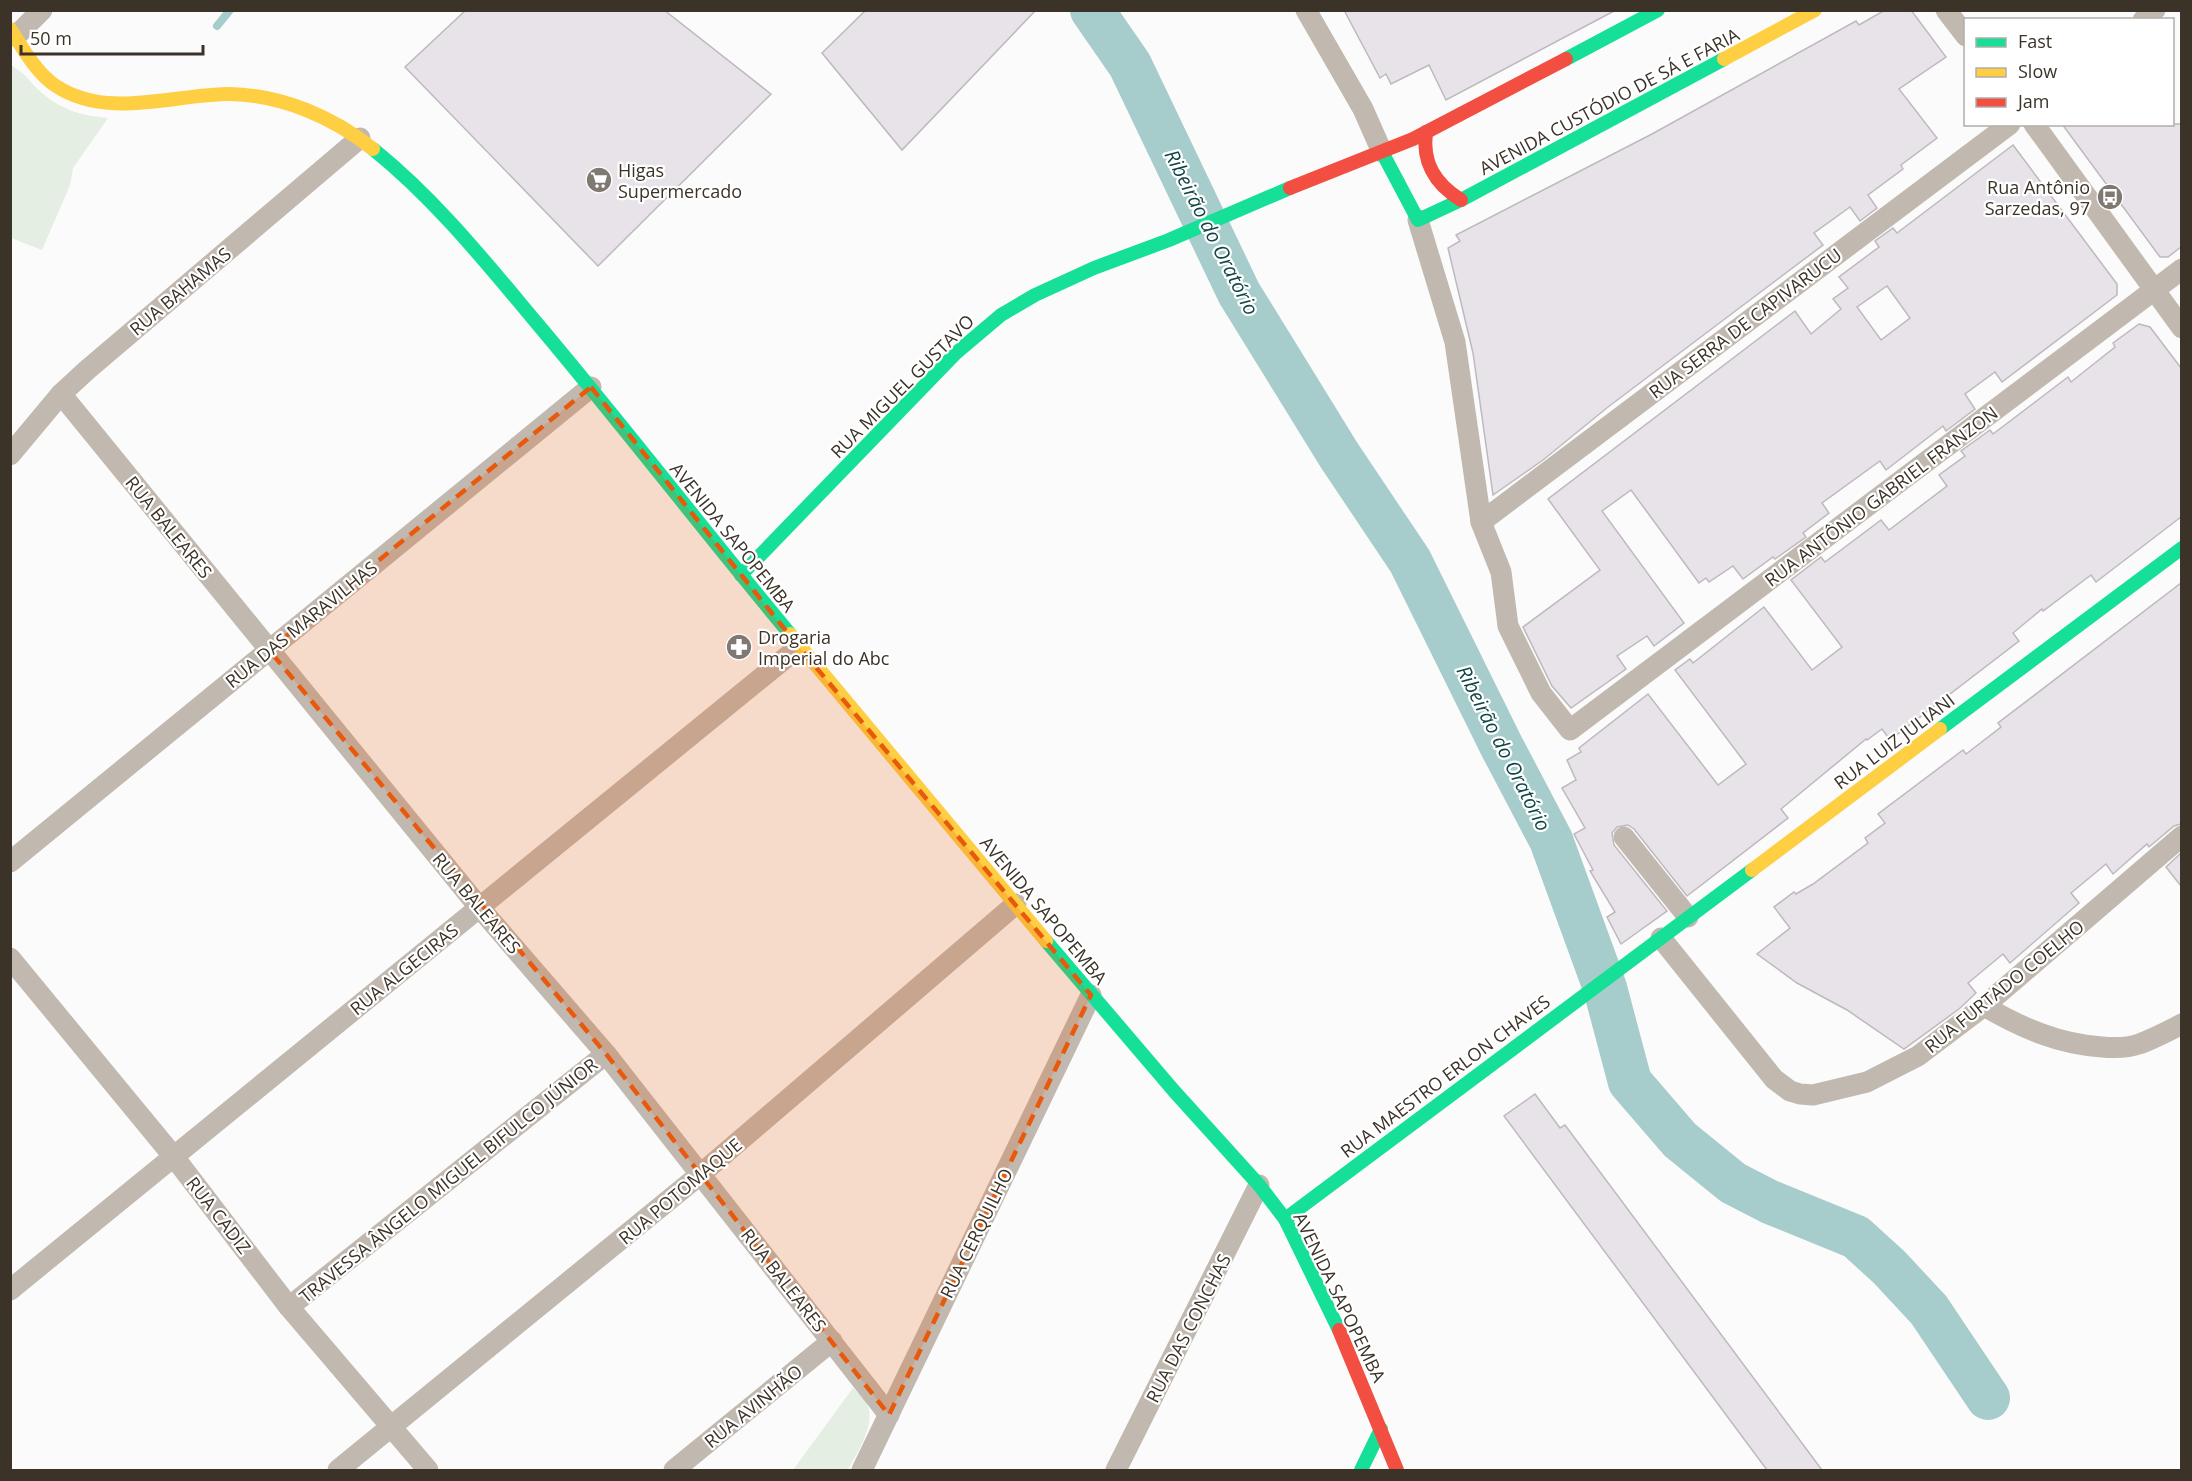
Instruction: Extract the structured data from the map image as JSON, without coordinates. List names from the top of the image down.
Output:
{
  "streets": {
    "street": [
      "AVENIDA CUSTÓDIO DE SÁ E FARIA",
      "RUA BAHAMAS",
      "RUA SERRA DE CAPIVARUCU",
      "RUA MIGUEL GUSTAVO",
      "RUA ANTÔNIO GABRIEL FRANZON",
      "RUA BALEARES",
      "AVENIDA SAPOPEMBA",
      "RUA DAS MARAVILHAS",
      "RUA LUIZ JULIANI",
      "RUA ALGECIRAS",
      "RUA FURTADO COELHO",
      "RUA MAESTRO ERLON CHAVES",
      "TRAVESSA ÂNGELO MIGUEL BIFULCO JÚNIOR",
      "RUA POTOMAQUE",
      "RUA CADIZ",
      "RUA CERQUILHO",
      "RUA DAS CONCHAS",
      "RUA AVINHÃO"
    ]
  },
  "crossings": [
    ["RUA BAHAMAS", "RUA BALEARES"],
    ["RUA BAHAMAS", "AVENIDA SAPOPEMBA"],
    ["RUA SERRA DE CAPIVARUCU", "RUA ANTÔNIO GABRIEL FRANZON"],
    ["RUA MIGUEL GUSTAVO", "AVENIDA SAPOPEMBA"],
    ["RUA BALEARES", "RUA DAS MARAVILHAS"],
    ["RUA BALEARES", "RUA ALGECIRAS"],
    ["RUA BALEARES", "TRAVESSA ÂNGELO MIGUEL BIFULCO JÚNIOR"],
    ["RUA BALEARES", "RUA POTOMAQUE"],
    ["RUA BALEARES", "RUA CERQUILHO"],
    ["RUA BALEARES", "RUA AVINHÃO"],
    ["AVENIDA SAPOPEMBA", "RUA DAS MARAVILHAS"],
    ["AVENIDA SAPOPEMBA", "RUA ALGECIRAS"],
    ["AVENIDA SAPOPEMBA", "RUA MAESTRO ERLON CHAVES"],
    ["AVENIDA SAPOPEMBA", "RUA POTOMAQUE"],
    ["AVENIDA SAPOPEMBA", "RUA CERQUILHO"],
    ["AVENIDA SAPOPEMBA", "RUA DAS CONCHAS"],
    ["RUA LUIZ JULIANI", "RUA FURTADO COELHO"],
    ["RUA LUIZ JULIANI", "RUA MAESTRO ERLON CHAVES"],
    ["RUA ALGECIRAS", "RUA CADIZ"],
    ["TRAVESSA ÂNGELO MIGUEL BIFULCO JÚNIOR", "RUA CADIZ"],
    ["RUA POTOMAQUE", "RUA CADIZ"]
  ],
  "water": ["Ribeirão do Oratório"],
  "places": {
    "supermarket": ["Higas Supermercado"],
    "bus stop": ["Rua Antônio Sarzedas, 97"],
    "pharmacy": ["Drogaria Imperial do Abc"]
  },
  "legend": ["Fast", "Slow", "Jam"],
  "scale_bar": "50 m"
}
